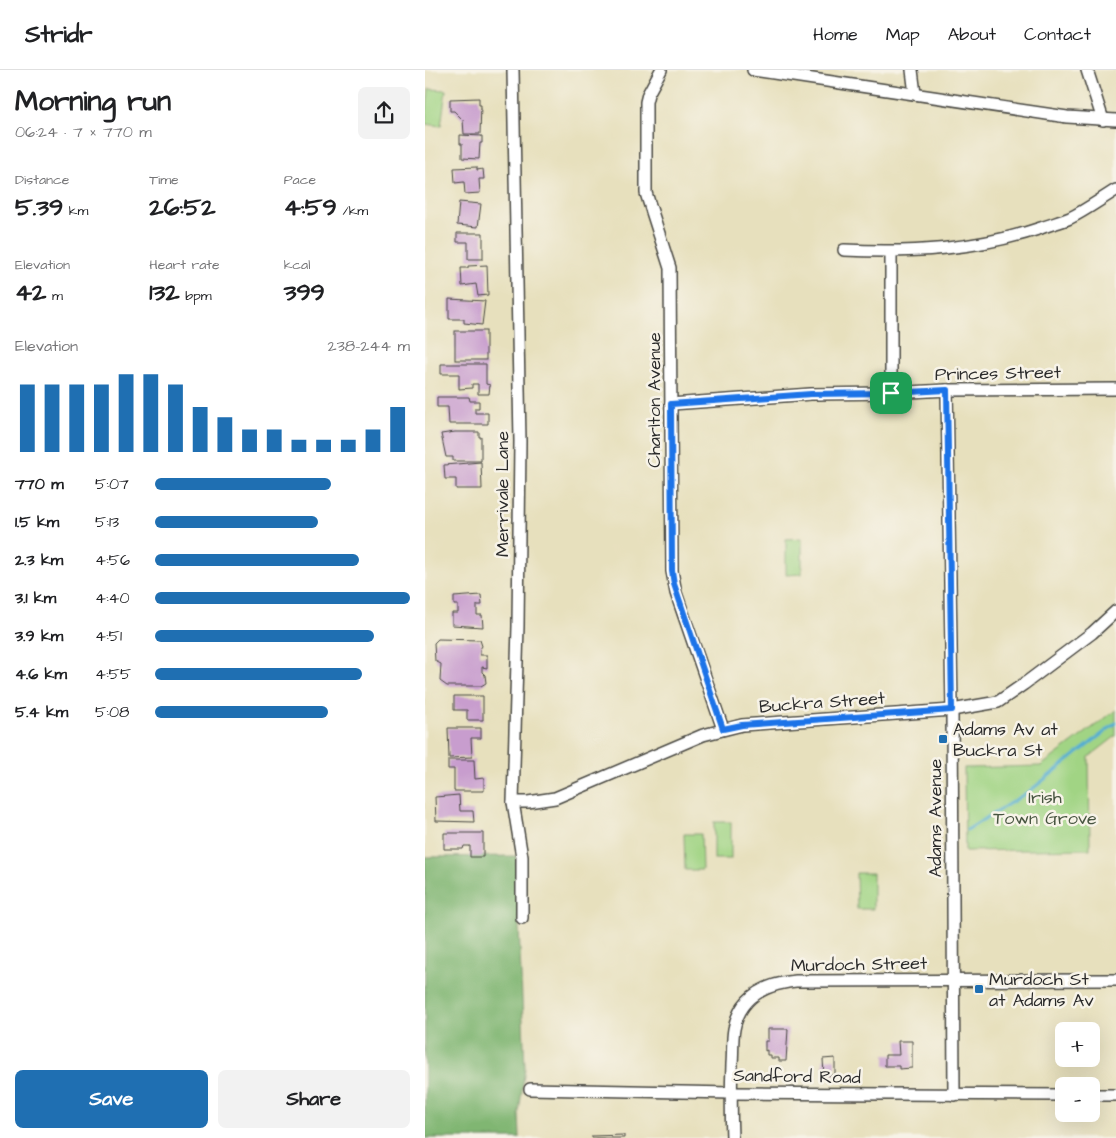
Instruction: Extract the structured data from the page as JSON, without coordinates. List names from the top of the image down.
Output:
{
  "streets": {
    "street": [
      "Princes Street",
      "Charlton Avenue",
      "Merrivale Lane",
      "Buckra Street",
      "Adams Avenue",
      "Murdoch Street",
      "Sandford Road"
    ]
  },
  "crossings": [
    ["Princes Street", "Charlton Avenue"],
    ["Princes Street", "Adams Avenue"],
    ["Charlton Avenue", "Buckra Street"],
    ["Merrivale Lane", "Buckra Street"],
    ["Buckra Street", "Adams Avenue"],
    ["Adams Avenue", "Murdoch Street"],
    ["Adams Avenue", "Sandford Road"],
    ["Murdoch Street", "Sandford Road"]
  ],
  "parks": ["Irish Town Grove"],
  "places": {
    "transit": ["Adams Av at Buckra St", "Murdoch St at Adams Av"]
  },
  "page": {
    "header": "Stridr",
    "nav": [
      "Home",
      "Map",
      "About",
      "Contact"
    ],
    "heading": ["Morning run", "06:24 · 7 × 770 m"],
    "stats": [
      ["Distance", "5.39 km"],
      ["Time", "26:52"],
      ["Pace", "4:59 /km"],
      ["Elevation", "42 m"],
      ["Heart rate", "132 bpm"],
      ["kcal", "399"]
    ],
    "chart": ["Elevation", "238–244 m"],
    "list": [
      {
        "name": "770 m",
        "note": "5:07"
      },
      {
        "name": "1.5 km",
        "note": "5:13"
      },
      {
        "name": "2.3 km",
        "note": "4:56"
      },
      {
        "name": "3.1 km",
        "note": "4:40"
      },
      {
        "name": "3.9 km",
        "note": "4:51"
      },
      {
        "name": "4.6 km",
        "note": "4:55"
      },
      {
        "name": "5.4 km",
        "note": "5:08"
      }
    ],
    "map_buttons": ["+", "−"],
    "buttons": ["Save", "Share"]
  }
}
